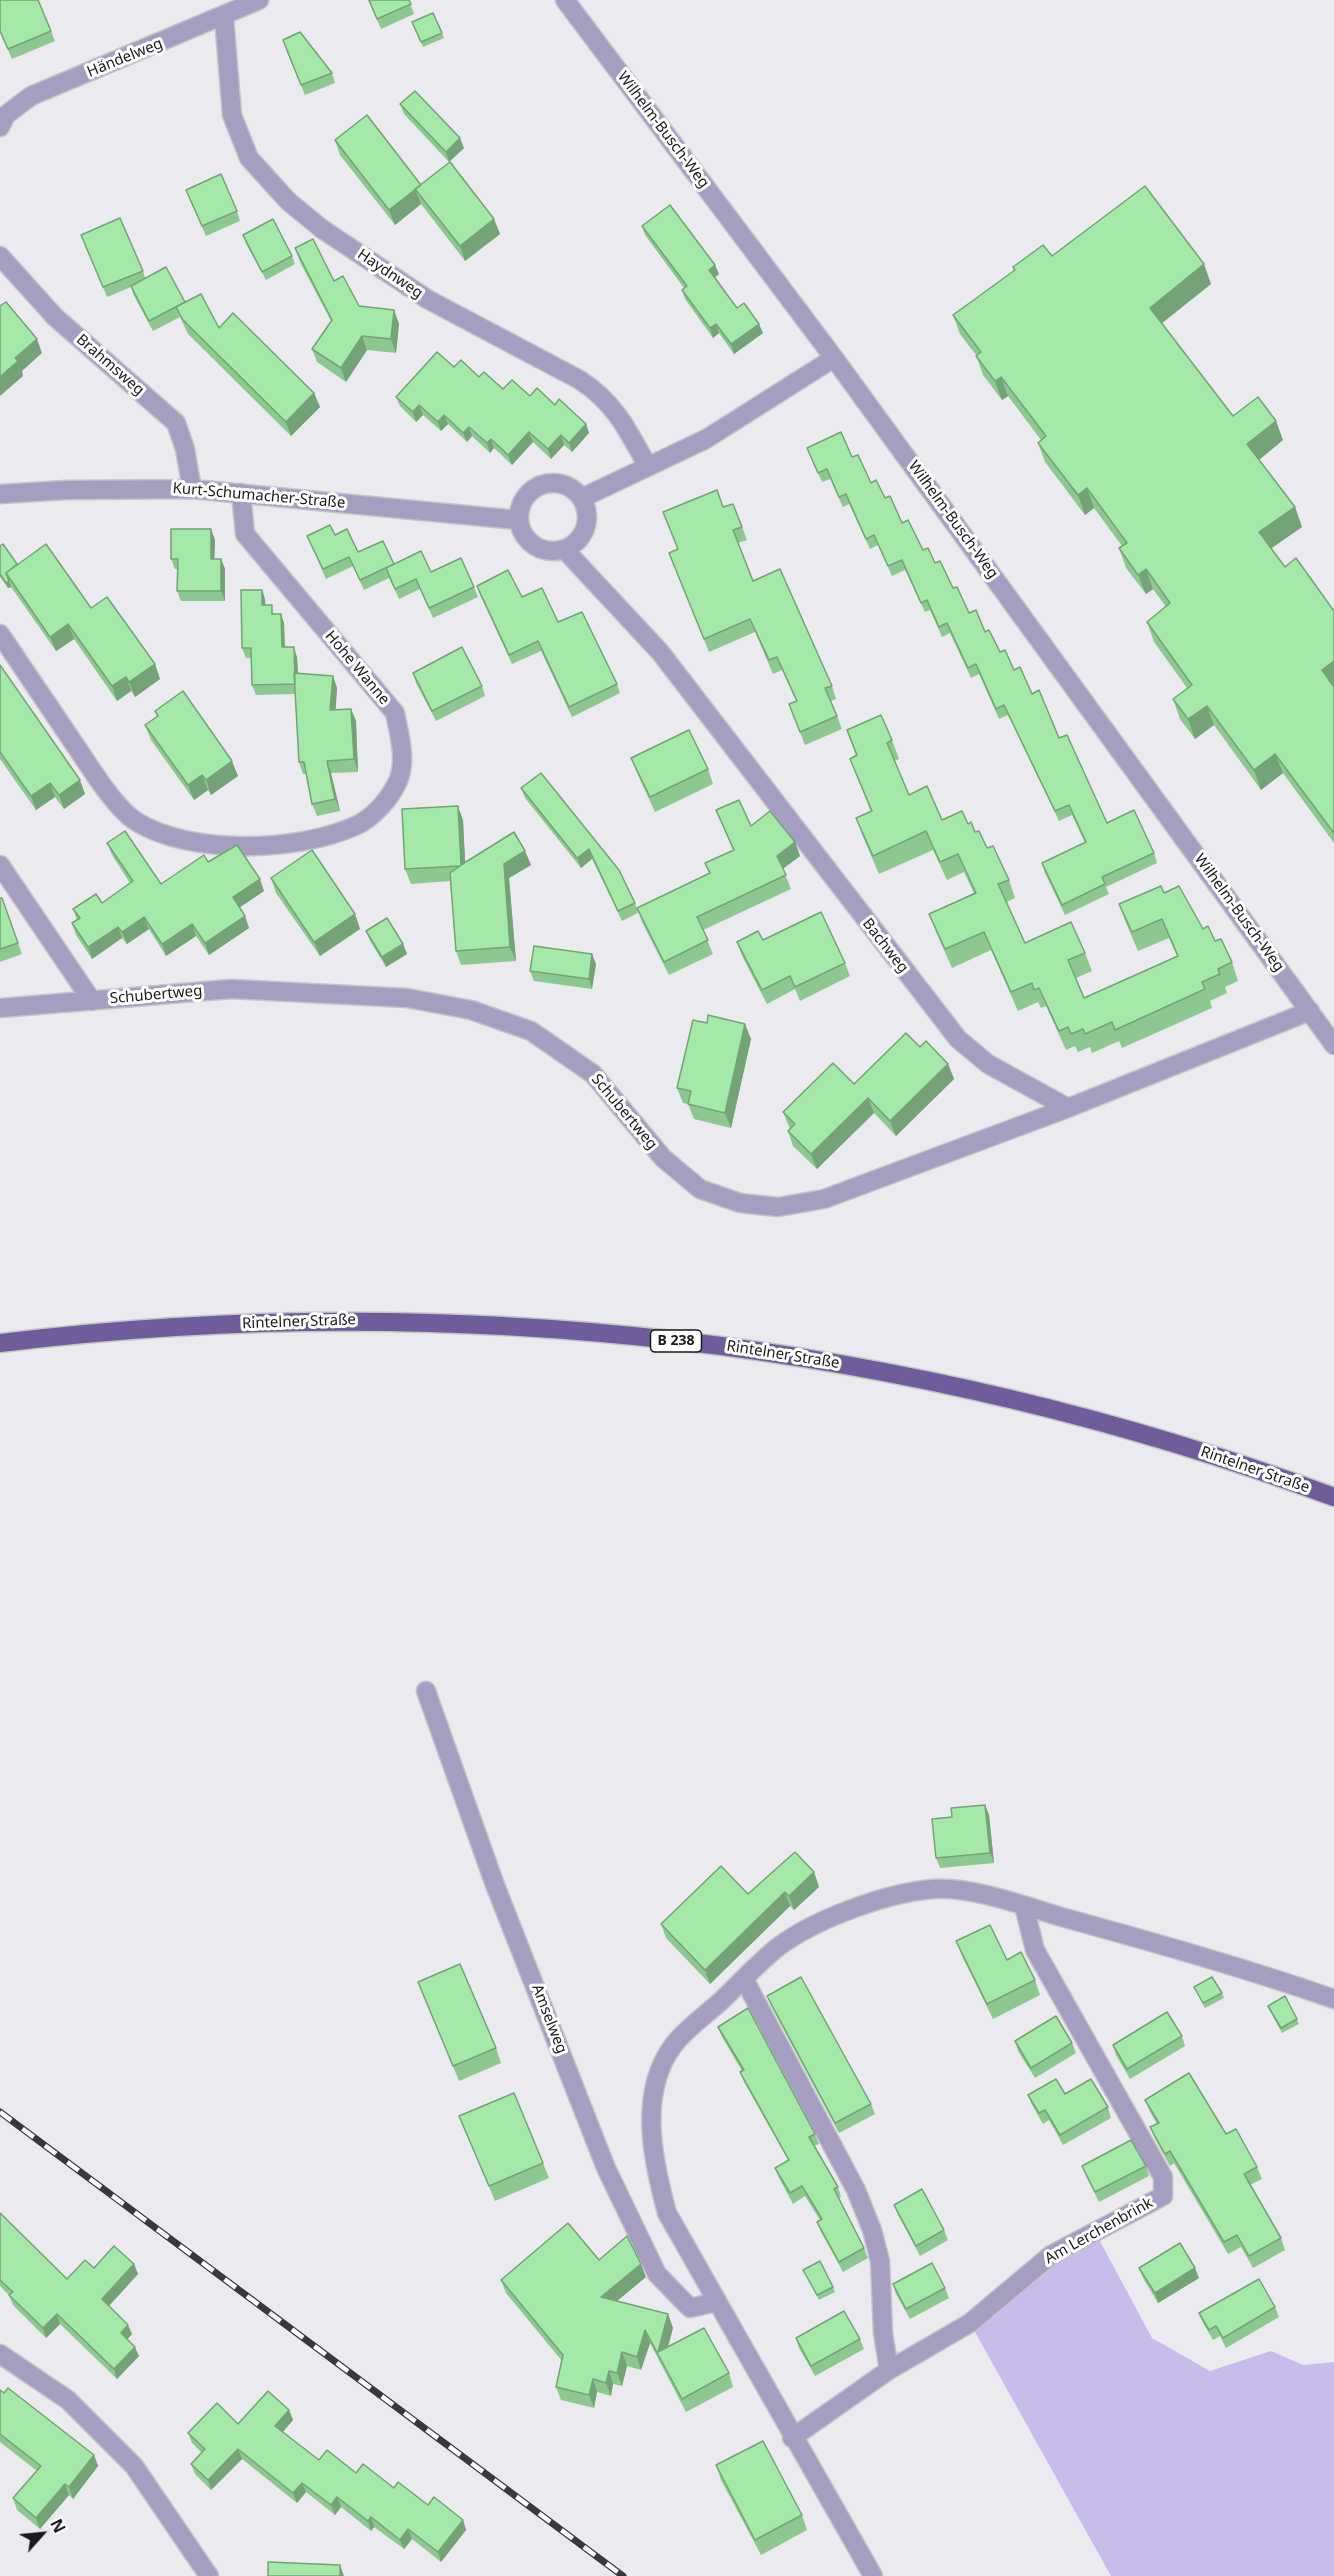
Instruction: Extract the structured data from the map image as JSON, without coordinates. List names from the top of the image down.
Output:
{
  "streets": {
    "main road": ["Rintelner Straße", "B 238"],
    "street": [
      "Händelweg",
      "Wilhelm-Busch-Weg",
      "Haydnweg",
      "Brahmsweg",
      "Kurt-Schumacher-Straße",
      "Hohe Wanne",
      "Bachweg",
      "Schubertweg",
      "Amselweg",
      "Am Lerchenbrink"
    ]
  },
  "crossings": [
    ["Händelweg", "Haydnweg"],
    ["Brahmsweg", "Kurt-Schumacher-Straße"],
    ["Kurt-Schumacher-Straße", "Hohe Wanne"],
    ["Kurt-Schumacher-Straße", "Bachweg"],
    ["Bachweg", "Schubertweg"]
  ],
  "north": "top right"
}
